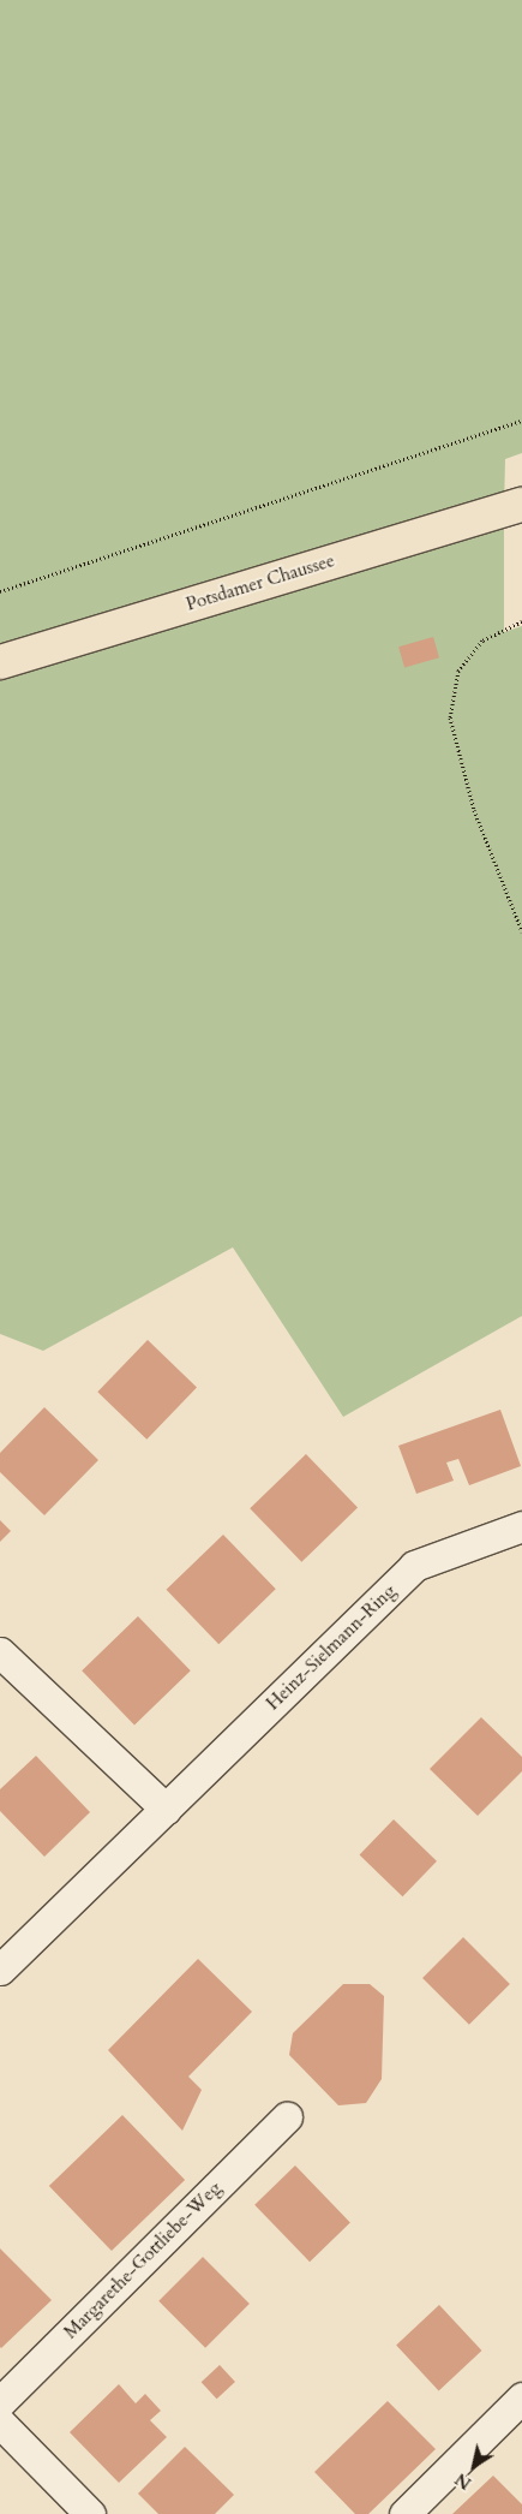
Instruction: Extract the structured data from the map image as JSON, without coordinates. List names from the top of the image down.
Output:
{
  "streets": {
    "main road": ["Potsdamer Chaussee"],
    "street": ["Heinz-Sielmann-Ring", "Margarethe-Gottliebe-Weg"]
  },
  "north": "bottom left"
}
